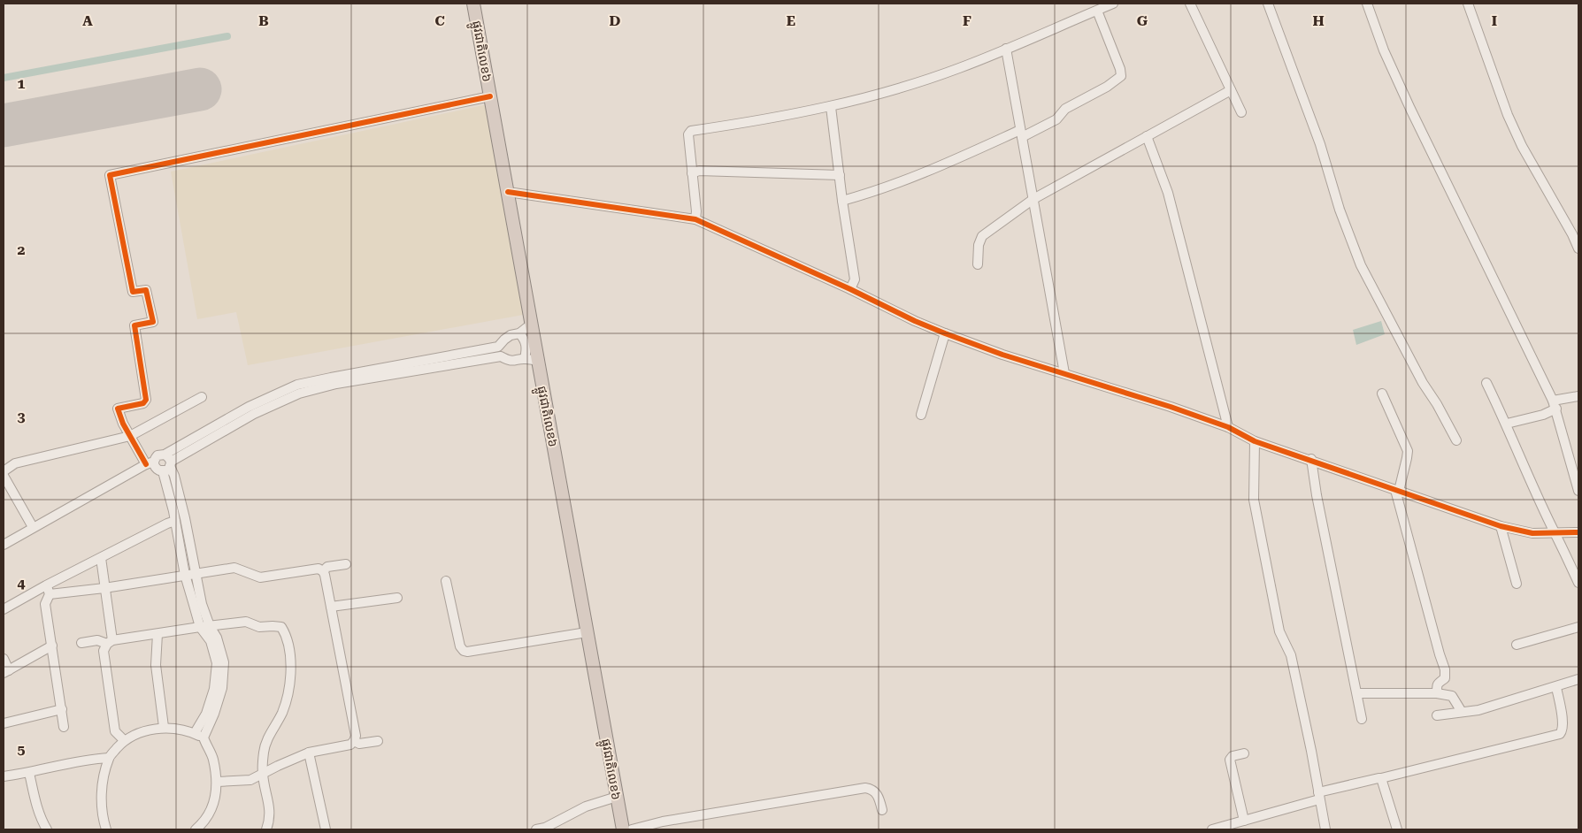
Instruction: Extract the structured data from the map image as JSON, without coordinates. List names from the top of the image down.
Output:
{
  "streets": {
    "highway": ["ផ្លូវជាតិលេខ៦"]
  },
  "grid": {
    "columns": [
      "A",
      "B",
      "C",
      "D",
      "E",
      "F",
      "G",
      "H",
      "I"
    ],
    "rows": [
      "1",
      "2",
      "3",
      "4",
      "5"
    ]
  }
}
